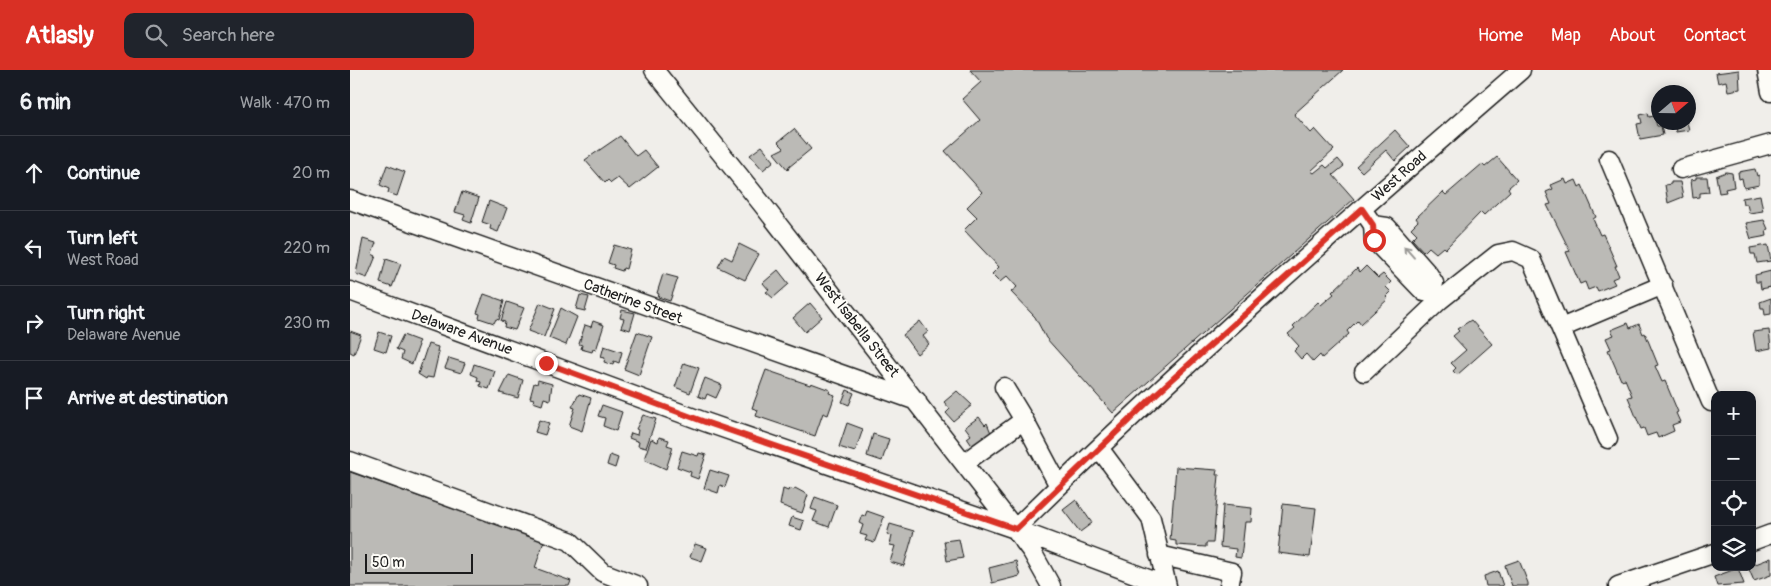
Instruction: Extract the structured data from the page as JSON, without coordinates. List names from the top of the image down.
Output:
{
  "streets": {
    "street": [
      "West Road",
      "Catherine Street",
      "West Isabella Street",
      "Delaware Avenue"
    ]
  },
  "crossings": [
    ["West Road", "West Isabella Street"],
    ["West Road", "Delaware Avenue"],
    ["Catherine Street", "West Isabella Street"],
    ["West Isabella Street", "Delaware Avenue"]
  ],
  "scale_bar": "50 m",
  "north": "right",
  "page": {
    "header": "Atlasly",
    "search": "Search here",
    "nav": [
      "Home",
      "Map",
      "About",
      "Contact"
    ],
    "heading": ["6 min", "Walk · 470 m"],
    "list": [
      ["Continue", "20 m"],
      ["Turn left", "West Road", "220 m"],
      ["Turn right", "Delaware Avenue", "230 m"],
      "Arrive at destination"
    ],
    "map_buttons": ["+", "−"],
    "scale": "50 m"
  }
}
